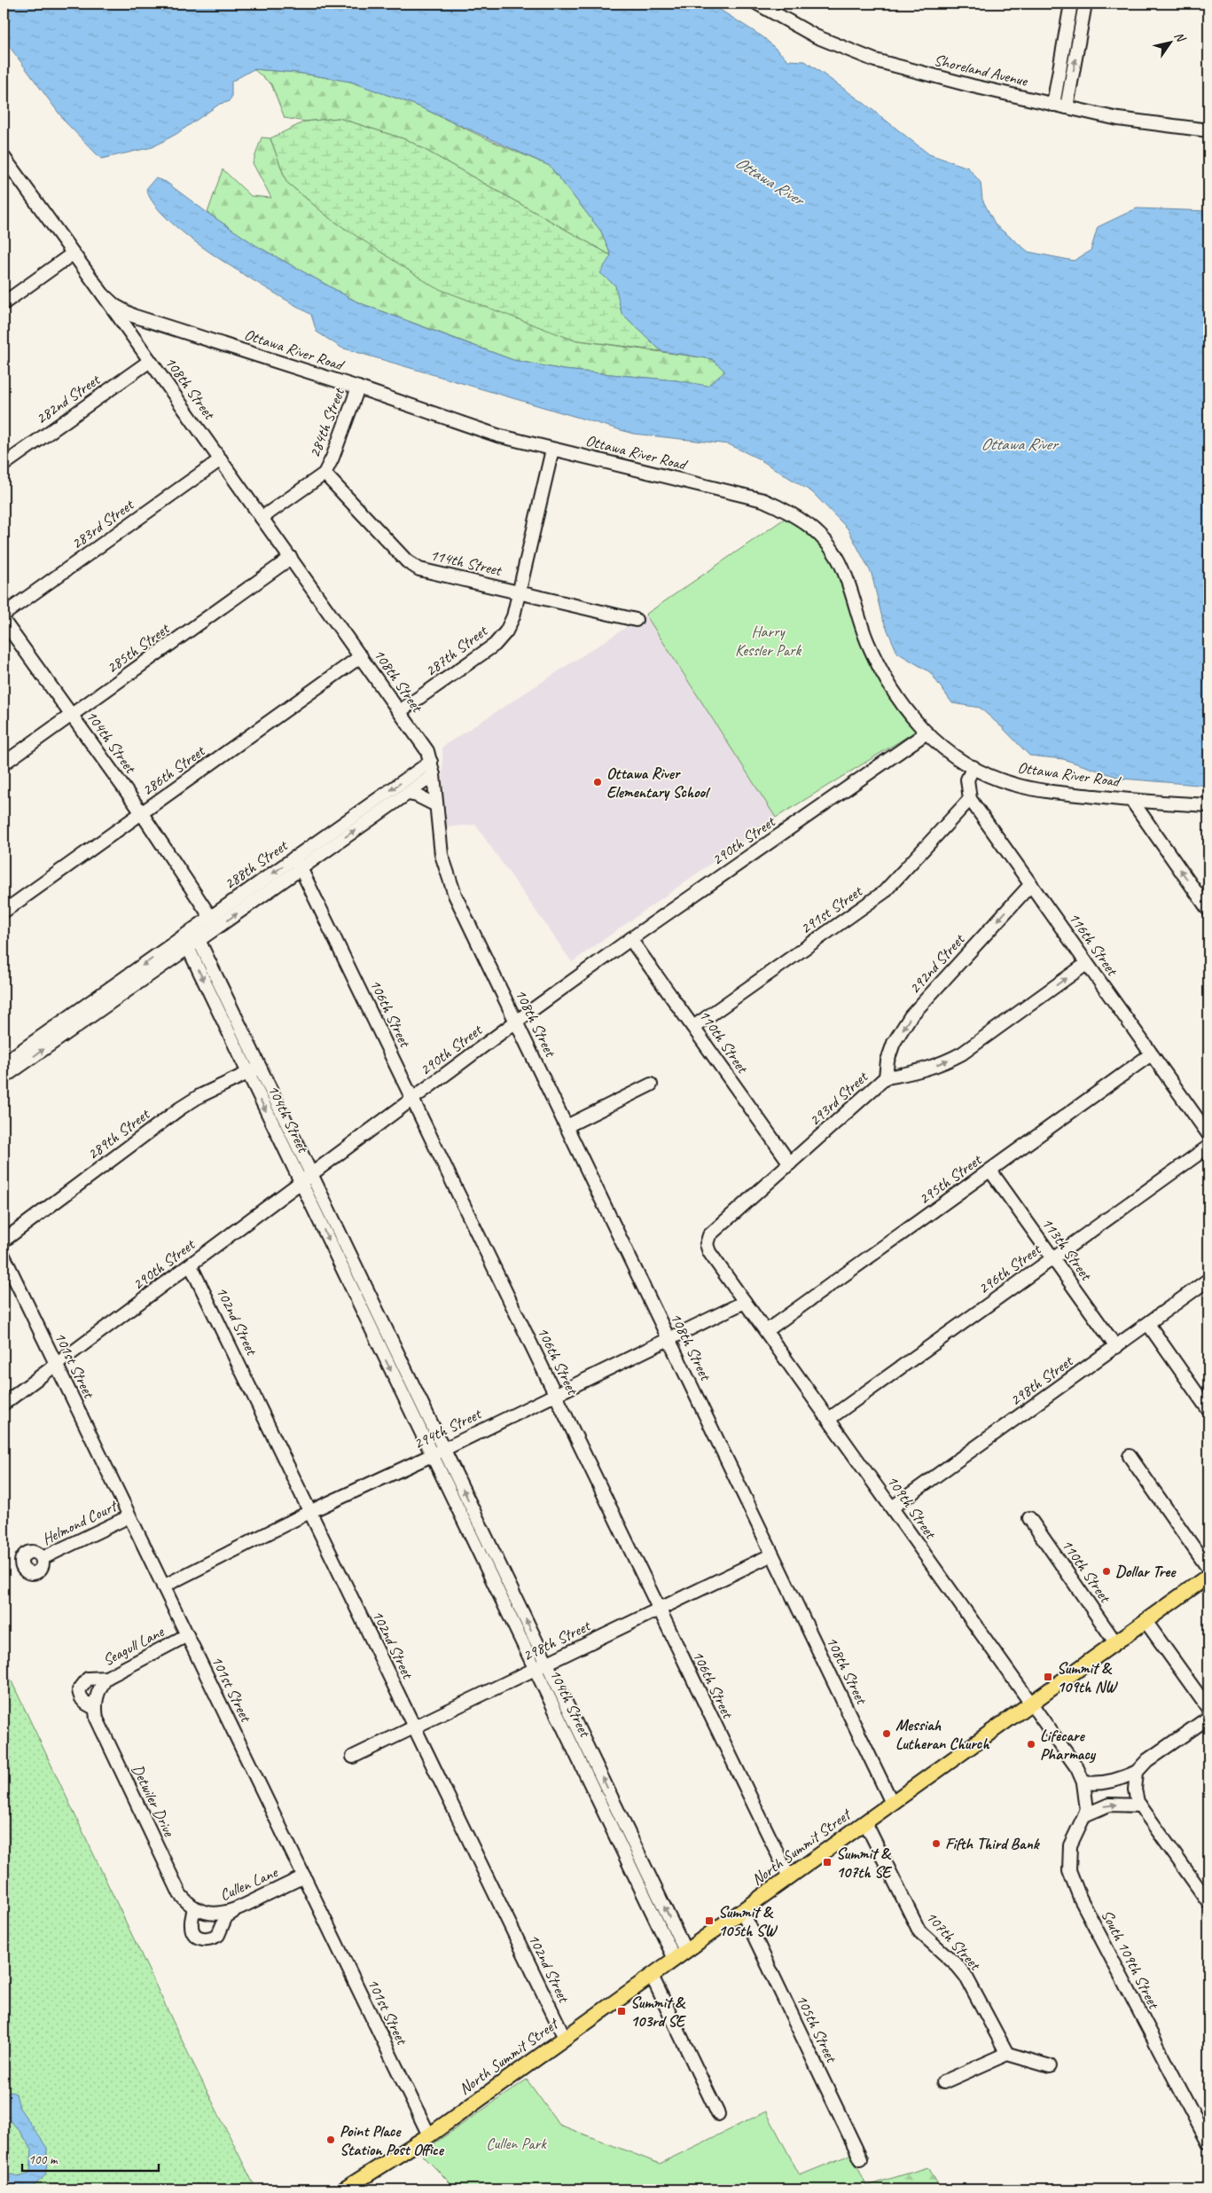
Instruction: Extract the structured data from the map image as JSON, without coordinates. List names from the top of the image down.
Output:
{
  "streets": {
    "main road": ["North Summit Street"],
    "street": [
      "Shoreland Avenue",
      "Ottawa River Road",
      "108th Street",
      "282nd Street",
      "284th Street",
      "283rd Street",
      "114th Street",
      "285th Street",
      "287th Street",
      "104th Street",
      "286th Street",
      "290th Street",
      "288th Street",
      "291st Street",
      "116th Street",
      "292nd Street",
      "106th Street",
      "110th Street",
      "293rd Street",
      "289th Street",
      "295th Street",
      "113th Street",
      "296th Street",
      "102nd Street",
      "101st Street",
      "298th Street",
      "294th Street",
      "109th Street",
      "Helmond Court",
      "Seagull Lane",
      "Detwiler Drive",
      "Cullen Lane",
      "107th Street",
      "South 109th Street",
      "105th Street"
    ]
  },
  "crossings": [
    ["Ottawa River Road", "108th Street"],
    ["Ottawa River Road", "284th Street"],
    ["Ottawa River Road", "287th Street"],
    ["Ottawa River Road", "290th Street"],
    ["108th Street", "282nd Street"],
    ["108th Street", "284th Street"],
    ["108th Street", "283rd Street"],
    ["108th Street", "285th Street"],
    ["108th Street", "287th Street"],
    ["108th Street", "286th Street"],
    ["108th Street", "290th Street"],
    ["108th Street", "288th Street"],
    ["108th Street", "298th Street"],
    ["108th Street", "294th Street"],
    ["108th Street", "North Summit Street"],
    ["284th Street", "114th Street"],
    ["114th Street", "287th Street"],
    ["285th Street", "104th Street"],
    ["104th Street", "286th Street"],
    ["104th Street", "290th Street"],
    ["104th Street", "288th Street"],
    ["104th Street", "289th Street"],
    ["104th Street", "298th Street"],
    ["104th Street", "294th Street"],
    ["104th Street", "North Summit Street"],
    ["290th Street", "106th Street"],
    ["290th Street", "110th Street"],
    ["290th Street", "102nd Street"],
    ["290th Street", "101st Street"],
    ["288th Street", "106th Street"],
    ["291st Street", "116th Street"],
    ["291st Street", "110th Street"],
    ["116th Street", "292nd Street"],
    ["116th Street", "293rd Street"],
    ["116th Street", "295th Street"],
    ["292nd Street", "293rd Street"],
    ["106th Street", "298th Street"],
    ["106th Street", "294th Street"],
    ["106th Street", "North Summit Street"],
    ["110th Street", "293rd Street"],
    ["110th Street", "North Summit Street"],
    ["293rd Street", "109th Street"],
    ["295th Street", "113th Street"],
    ["295th Street", "109th Street"],
    ["113th Street", "296th Street"],
    ["113th Street", "298th Street"],
    ["296th Street", "109th Street"],
    ["102nd Street", "298th Street"],
    ["102nd Street", "294th Street"],
    ["102nd Street", "North Summit Street"],
    ["101st Street", "294th Street"],
    ["101st Street", "Helmond Court"],
    ["101st Street", "Seagull Lane"],
    ["101st Street", "North Summit Street"],
    ["101st Street", "Cullen Lane"],
    ["298th Street", "109th Street"],
    ["294th Street", "109th Street"],
    ["109th Street", "North Summit Street"],
    ["109th Street", "South 109th Street"],
    ["Seagull Lane", "Detwiler Drive"],
    ["Detwiler Drive", "Cullen Lane"],
    ["North Summit Street", "107th Street"],
    ["North Summit Street", "105th Street"]
  ],
  "one_way": ["292nd Street", "293rd Street"],
  "water": ["Ottawa River"],
  "parks": ["Harry Kessler Park", "Cullen Park"],
  "places": {
    "other": [
      "Ottawa River Elementary School",
      "Dollar Tree",
      "Messiah Lutheran Church",
      "Lifecare Pharmacy",
      "Fifth Third Bank",
      "Point Place Station Post Office"
    ],
    "transit": [
      "Summit & 109th NW",
      "Summit & 107th SE",
      "Summit & 105th SW",
      "Summit & 103rd SE"
    ]
  },
  "scale_bar": "100 m",
  "north": "top right"
}
